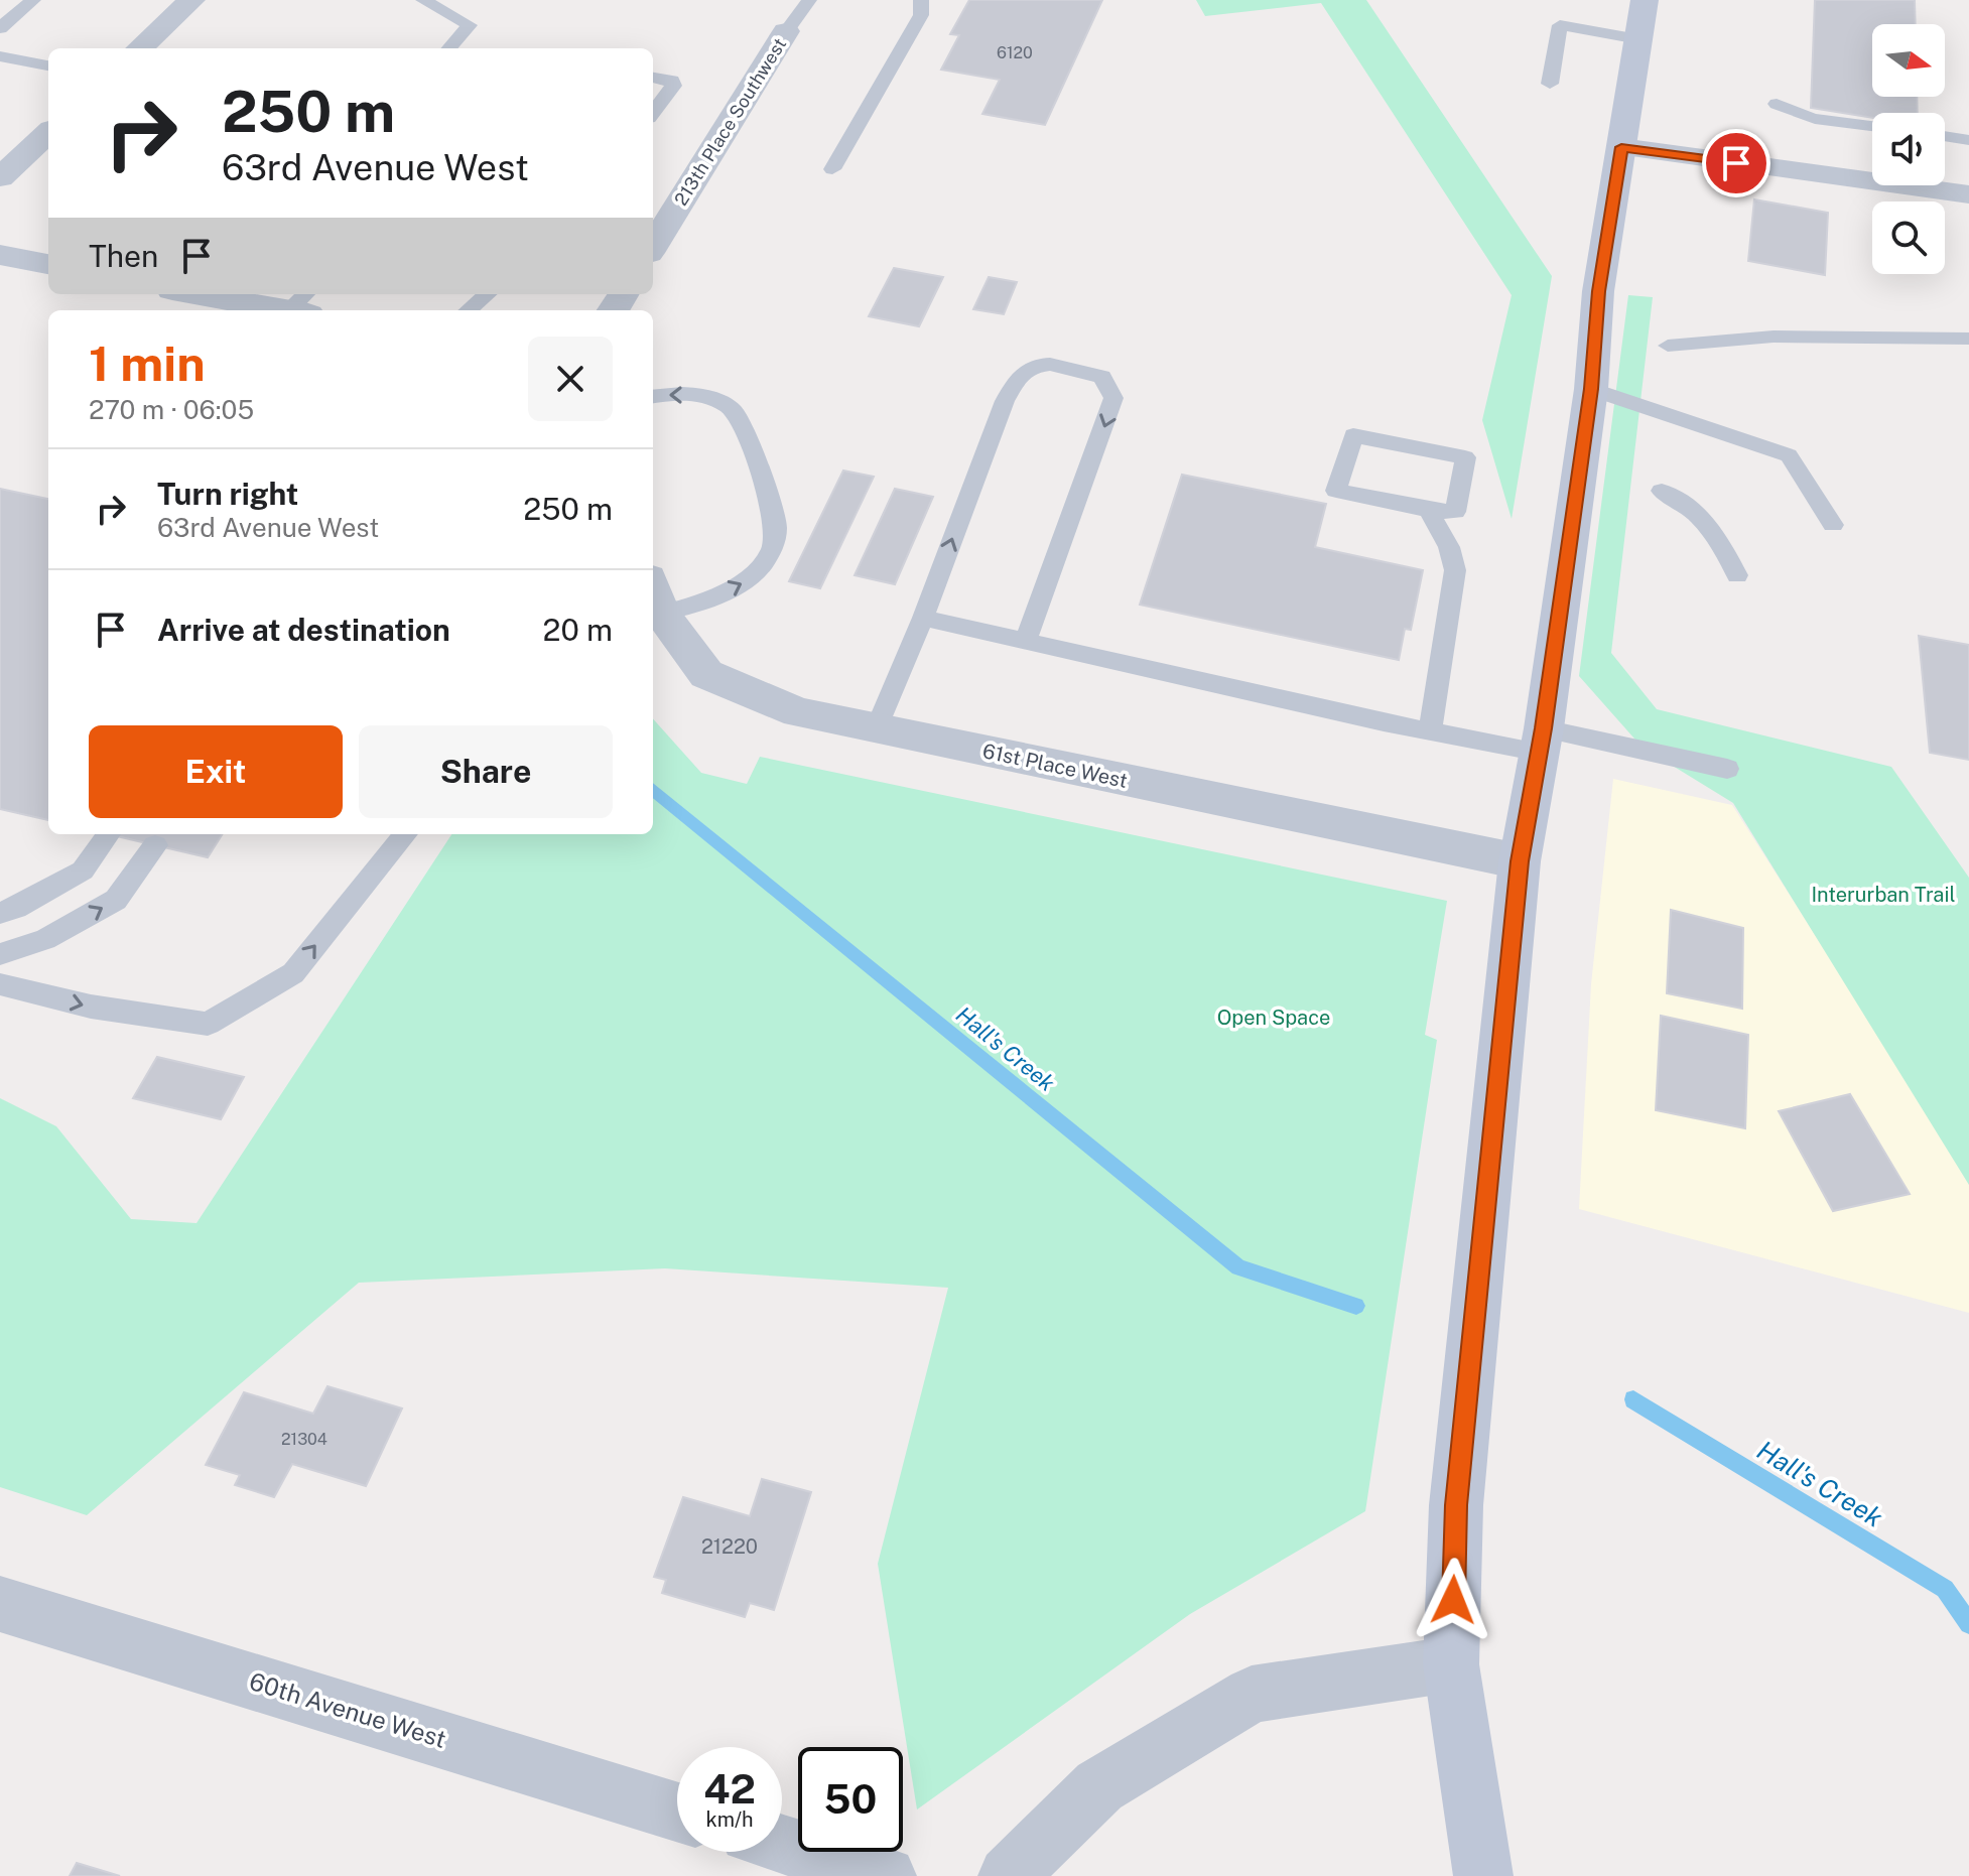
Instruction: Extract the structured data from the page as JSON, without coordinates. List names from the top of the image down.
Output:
{
  "streets": {
    "street": ["213th Place Southwest", "61st Place West", "60th Avenue West"]
  },
  "water": ["Hall's Creek"],
  "parks": ["Interurban Trail", "Open Space"],
  "house_numbers": ["6120", "21304", "21220"],
  "north": "right",
  "page": {
    "turn": ["250 m", "63rd Avenue West"],
    "then": "Then",
    "heading": ["1 min", "270 m · 06:05"],
    "list": [
      {
        "name": "Turn right",
        "note": "63rd Avenue West",
        "value": "250 m"
      },
      {
        "name": "Arrive at destination",
        "value": "20 m"
      }
    ],
    "buttons": ["Exit", "Share"],
    "speed": "42 km/h",
    "limit": "50"
  }
}
